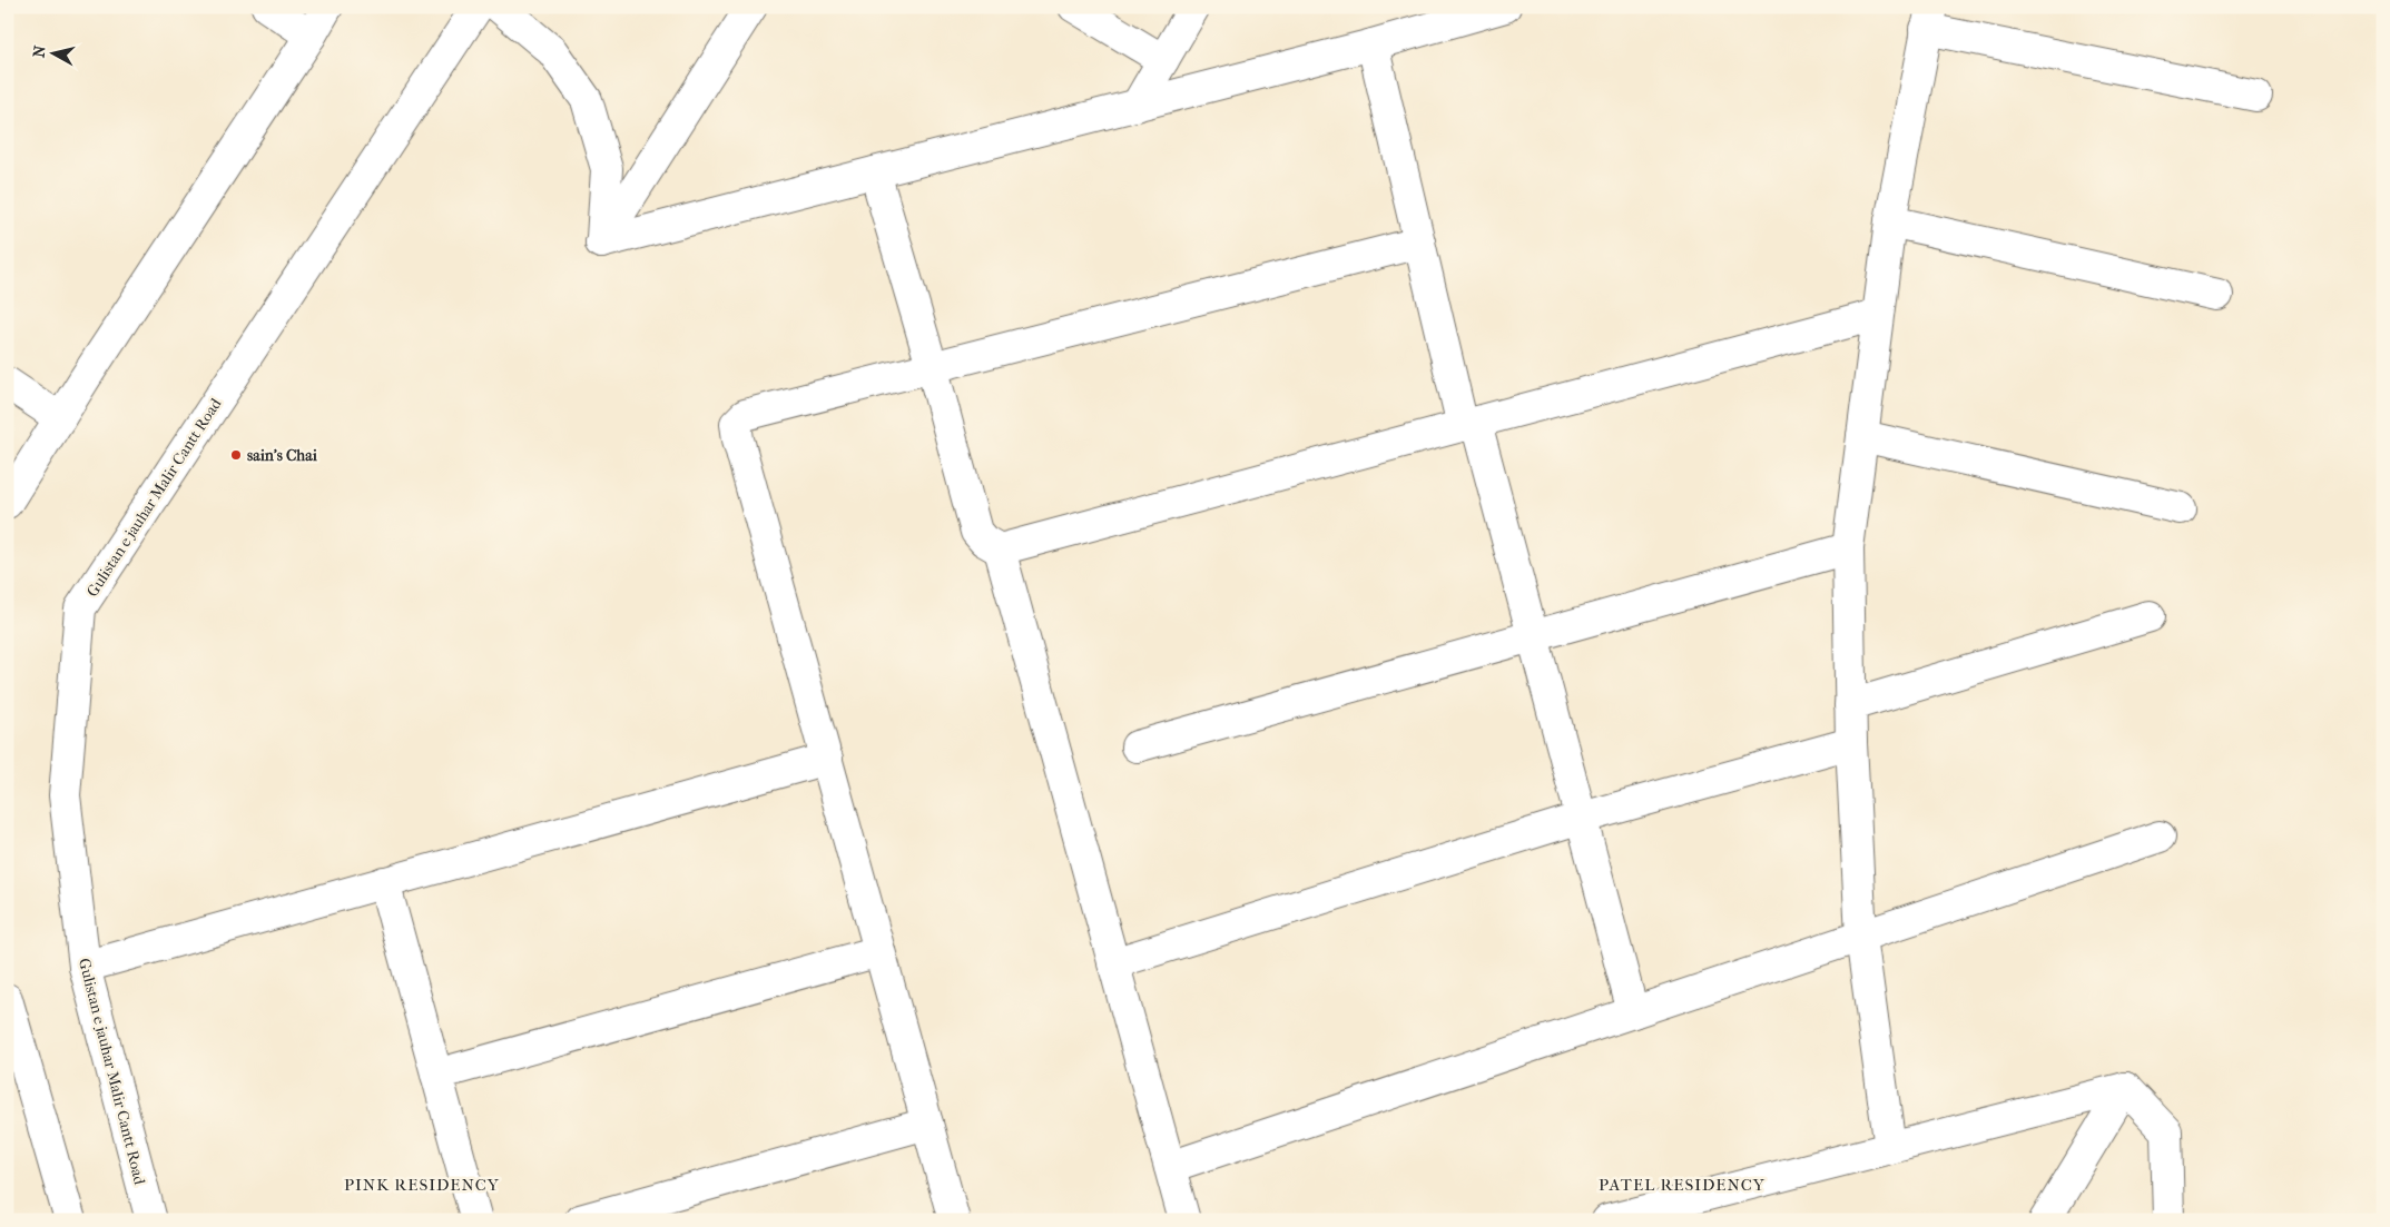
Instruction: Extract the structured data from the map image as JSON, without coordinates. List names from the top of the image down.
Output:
{
  "streets": {
    "street": ["Gulistan e jauhar Malir Cantt Road"]
  },
  "districts": ["PINK RESIDENCY", "PATEL RESIDENCY"],
  "places": ["sain's Chai"],
  "north": "left"
}
